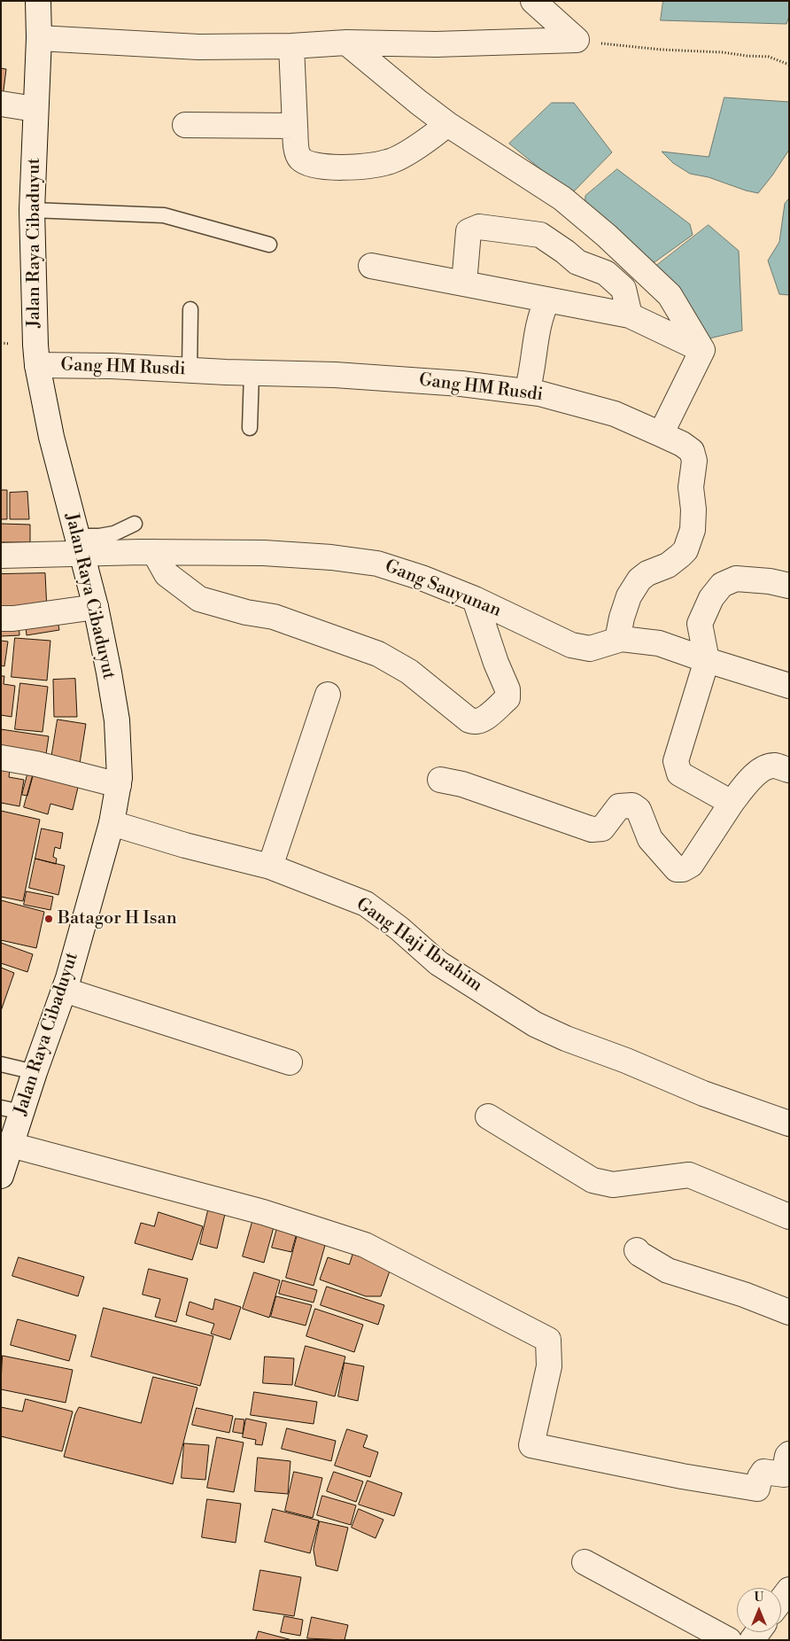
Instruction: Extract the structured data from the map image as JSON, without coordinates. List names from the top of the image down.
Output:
{
  "streets": {
    "street": [
      "Jalan Raya Cibaduyut",
      "Gang HM Rusdi",
      "Gang Sauyunan",
      "Gang Haji Ibrahim"
    ]
  },
  "crossings": [
    ["Jalan Raya Cibaduyut", "Gang HM Rusdi"],
    ["Jalan Raya Cibaduyut", "Gang Sauyunan"],
    ["Jalan Raya Cibaduyut", "Gang Haji Ibrahim"],
    ["Gang HM Rusdi", "Gang Sauyunan"]
  ],
  "places": ["Batagor H Isan"],
  "north": "top"
}
